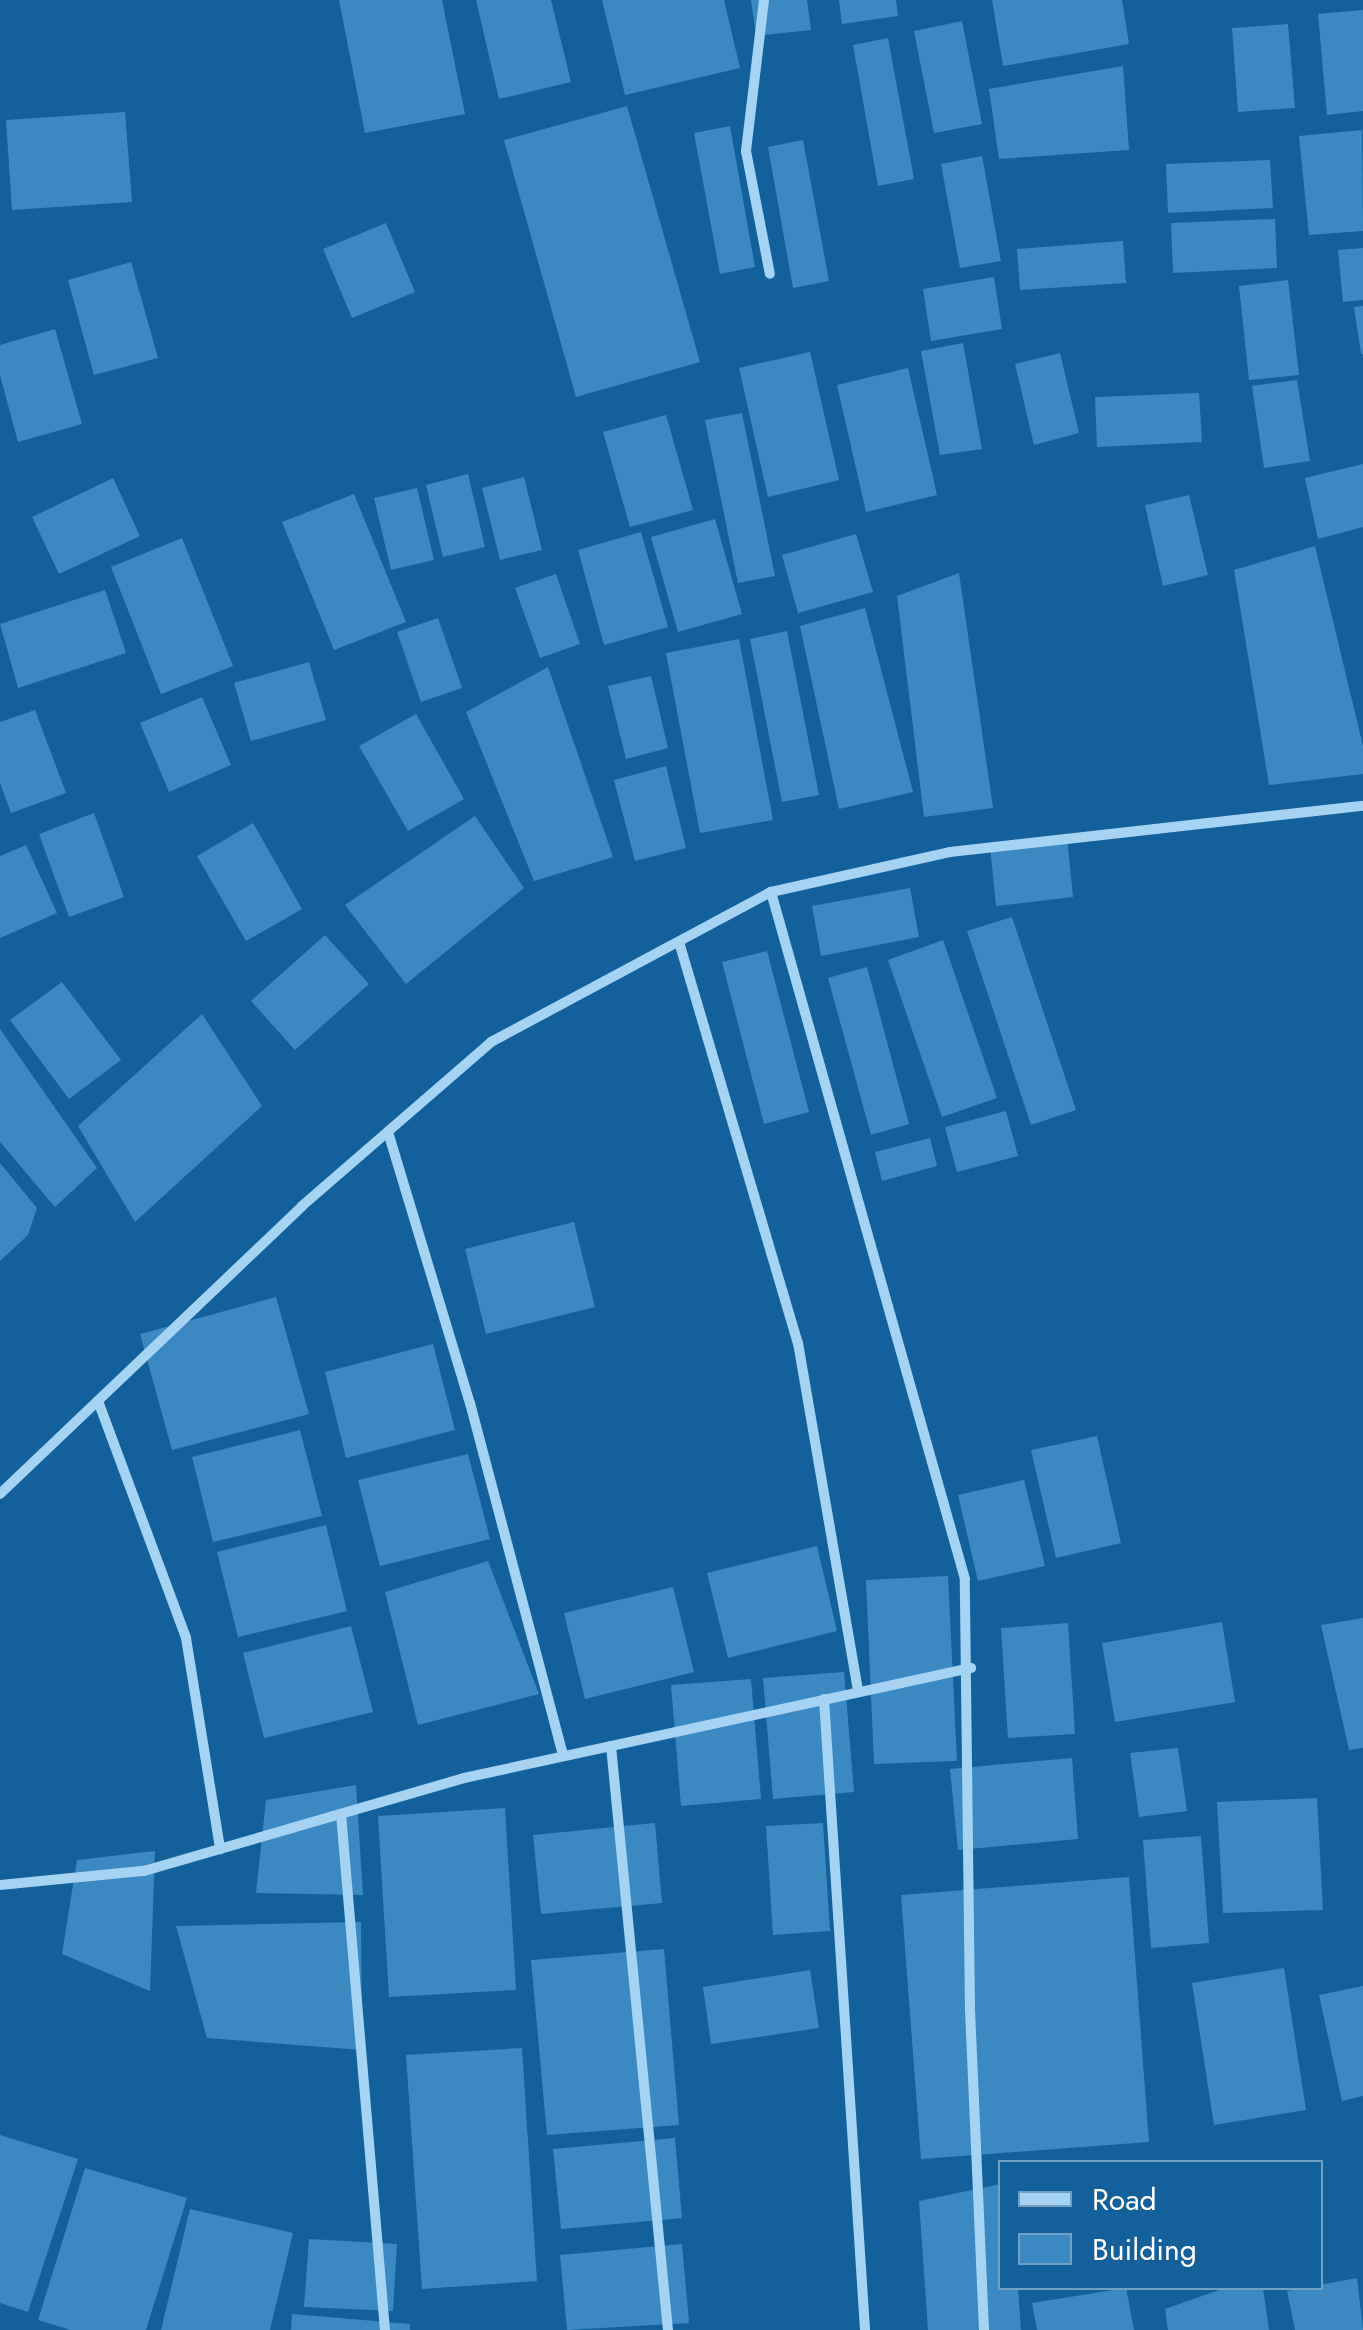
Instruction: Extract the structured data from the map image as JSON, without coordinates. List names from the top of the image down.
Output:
{
  "legend": ["Road", "Building"]
}
